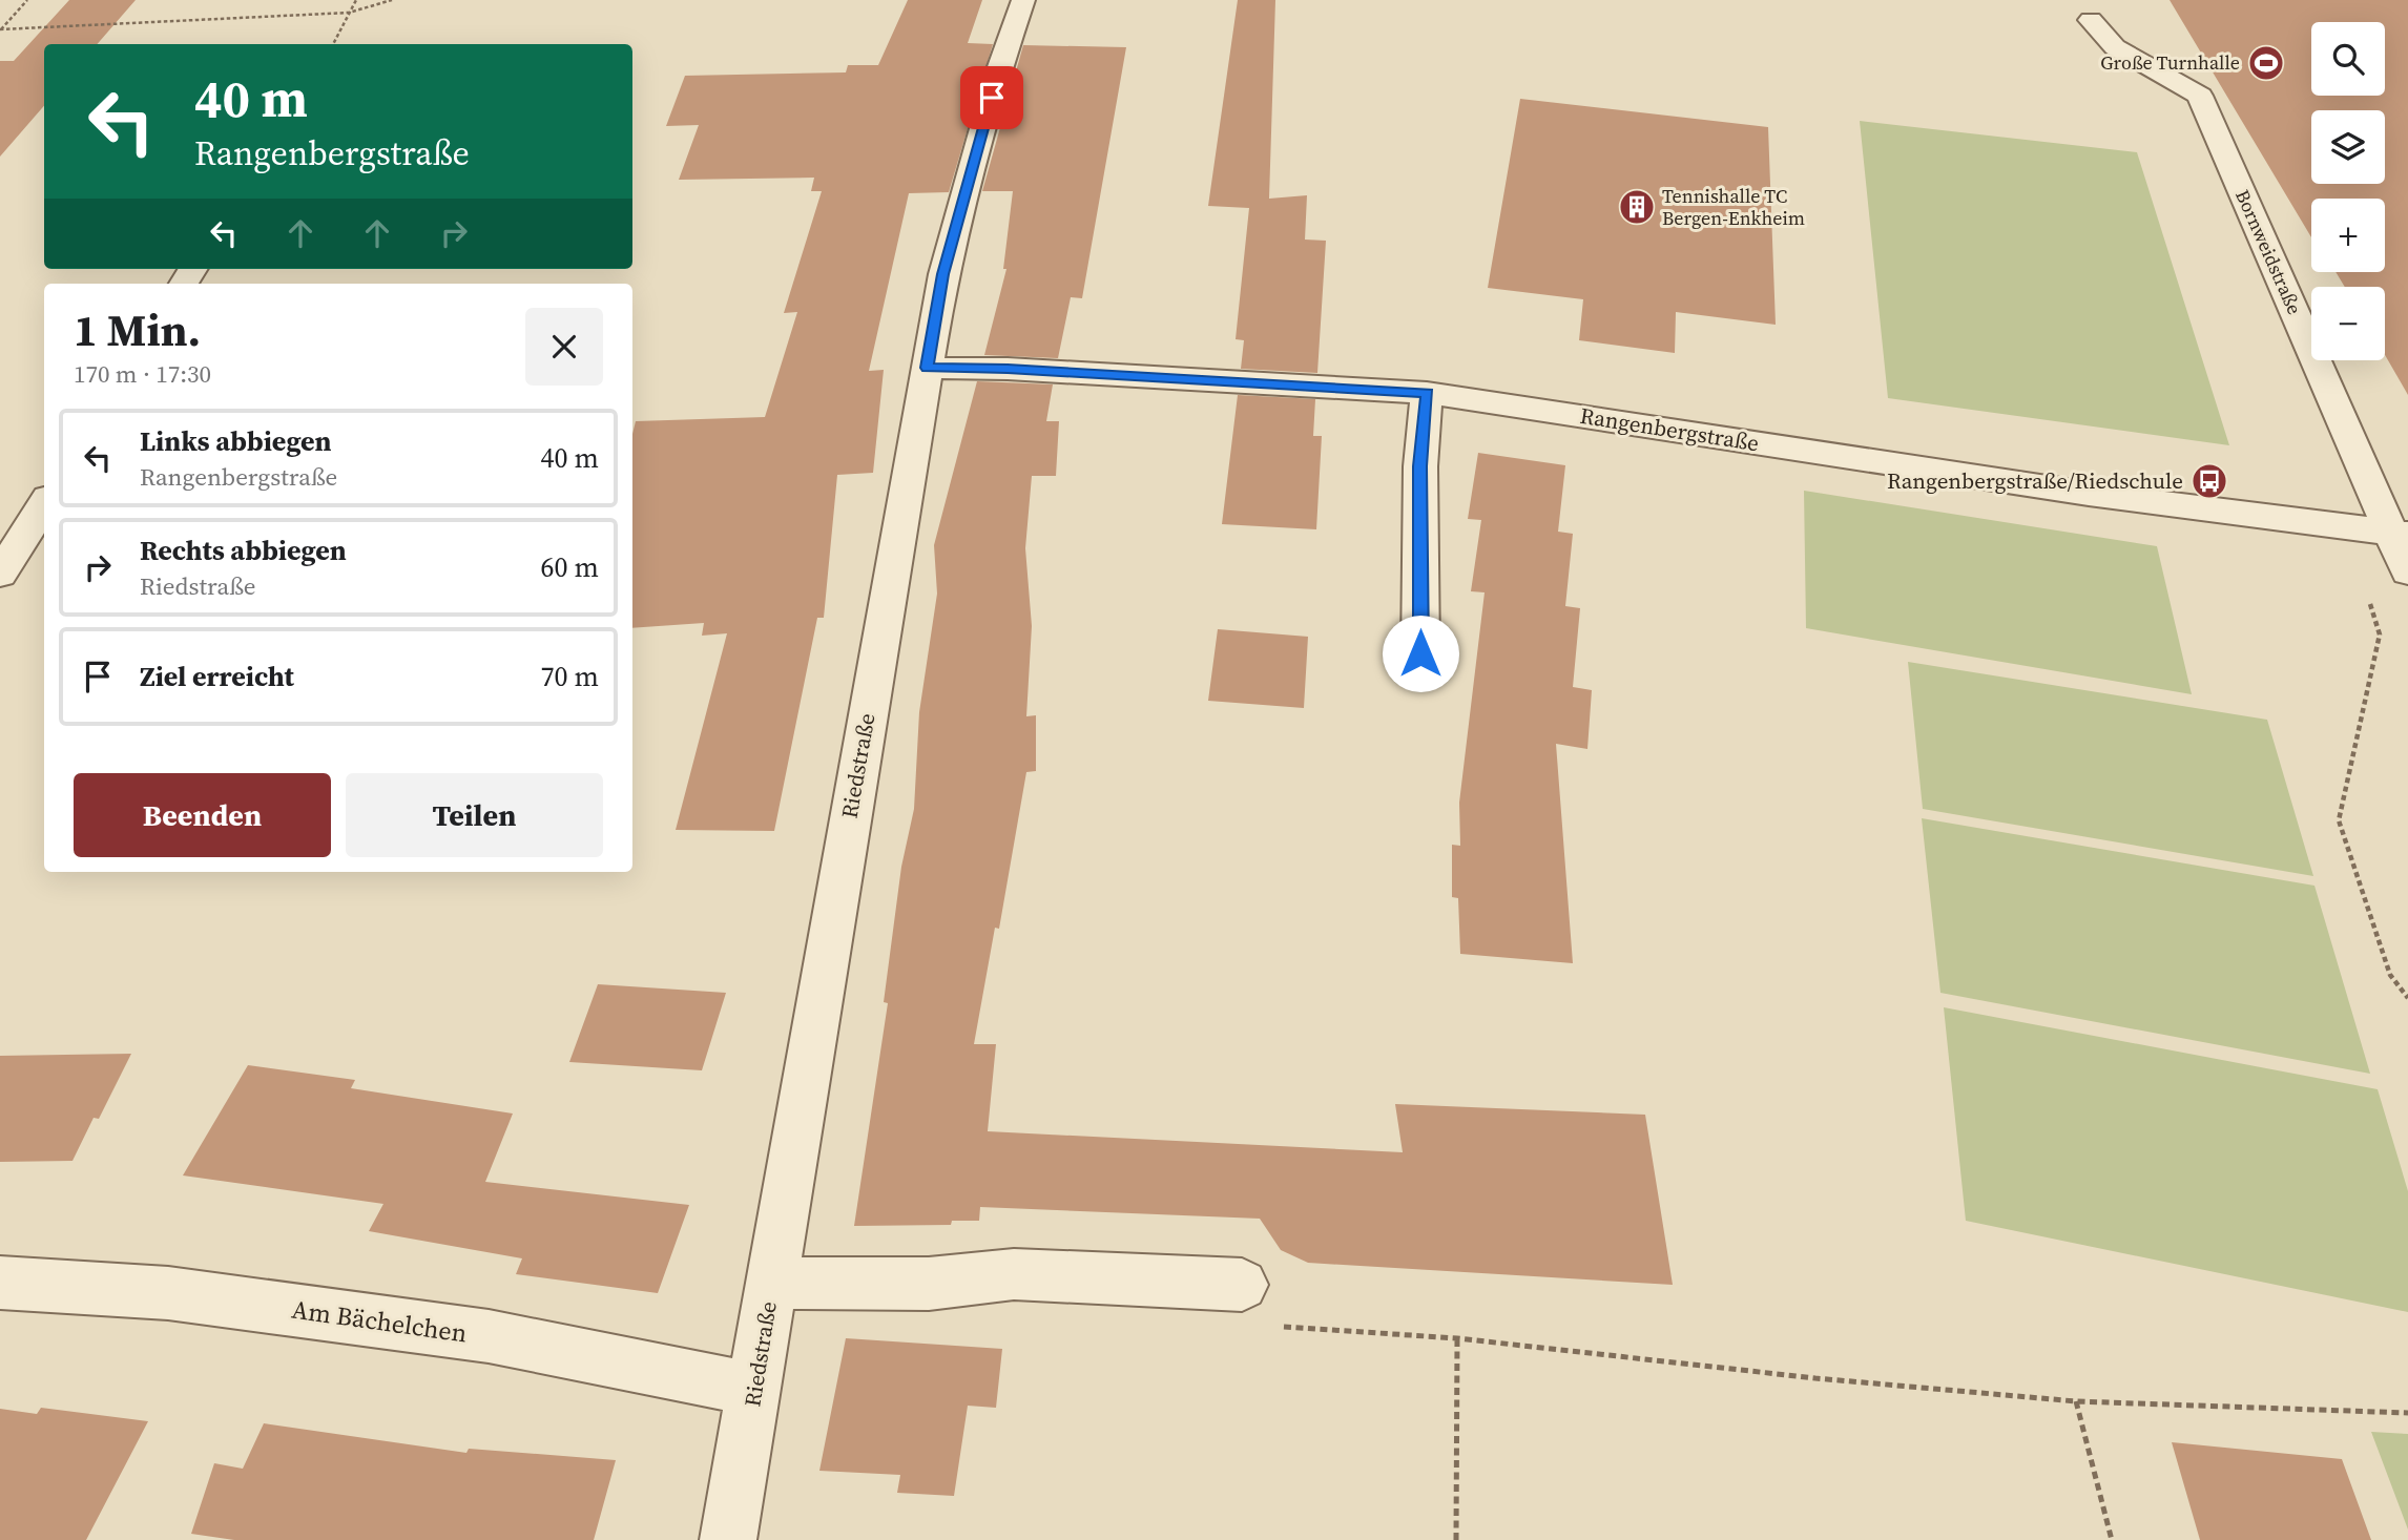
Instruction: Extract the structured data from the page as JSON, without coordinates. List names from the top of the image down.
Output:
{
  "streets": {
    "street": [
      "Bornweidstraße",
      "Rangenbergstraße",
      "Riedstraße",
      "Am Bächelchen"
    ]
  },
  "crossings": [
    ["Bornweidstraße", "Rangenbergstraße"],
    ["Rangenbergstraße", "Riedstraße"],
    ["Riedstraße", "Am Bächelchen"]
  ],
  "places": {
    "sports": ["Große Turnhalle"],
    "building": ["Tennishalle TC Bergen-Enkheim"],
    "bus stop": ["Rangenbergstraße/Riedschule"]
  },
  "page": {
    "map_buttons": ["+", "−"],
    "turn": ["40 m", "Rangenbergstraße"],
    "heading": ["1 Min.", "170 m · 17:30"],
    "list": [
      {
        "name": "Links abbiegen",
        "note": "Rangenbergstraße",
        "value": "40 m"
      },
      {
        "name": "Rechts abbiegen",
        "note": "Riedstraße",
        "value": "60 m"
      },
      {
        "name": "Ziel erreicht",
        "value": "70 m"
      }
    ],
    "buttons": ["Beenden", "Teilen"]
  }
}
